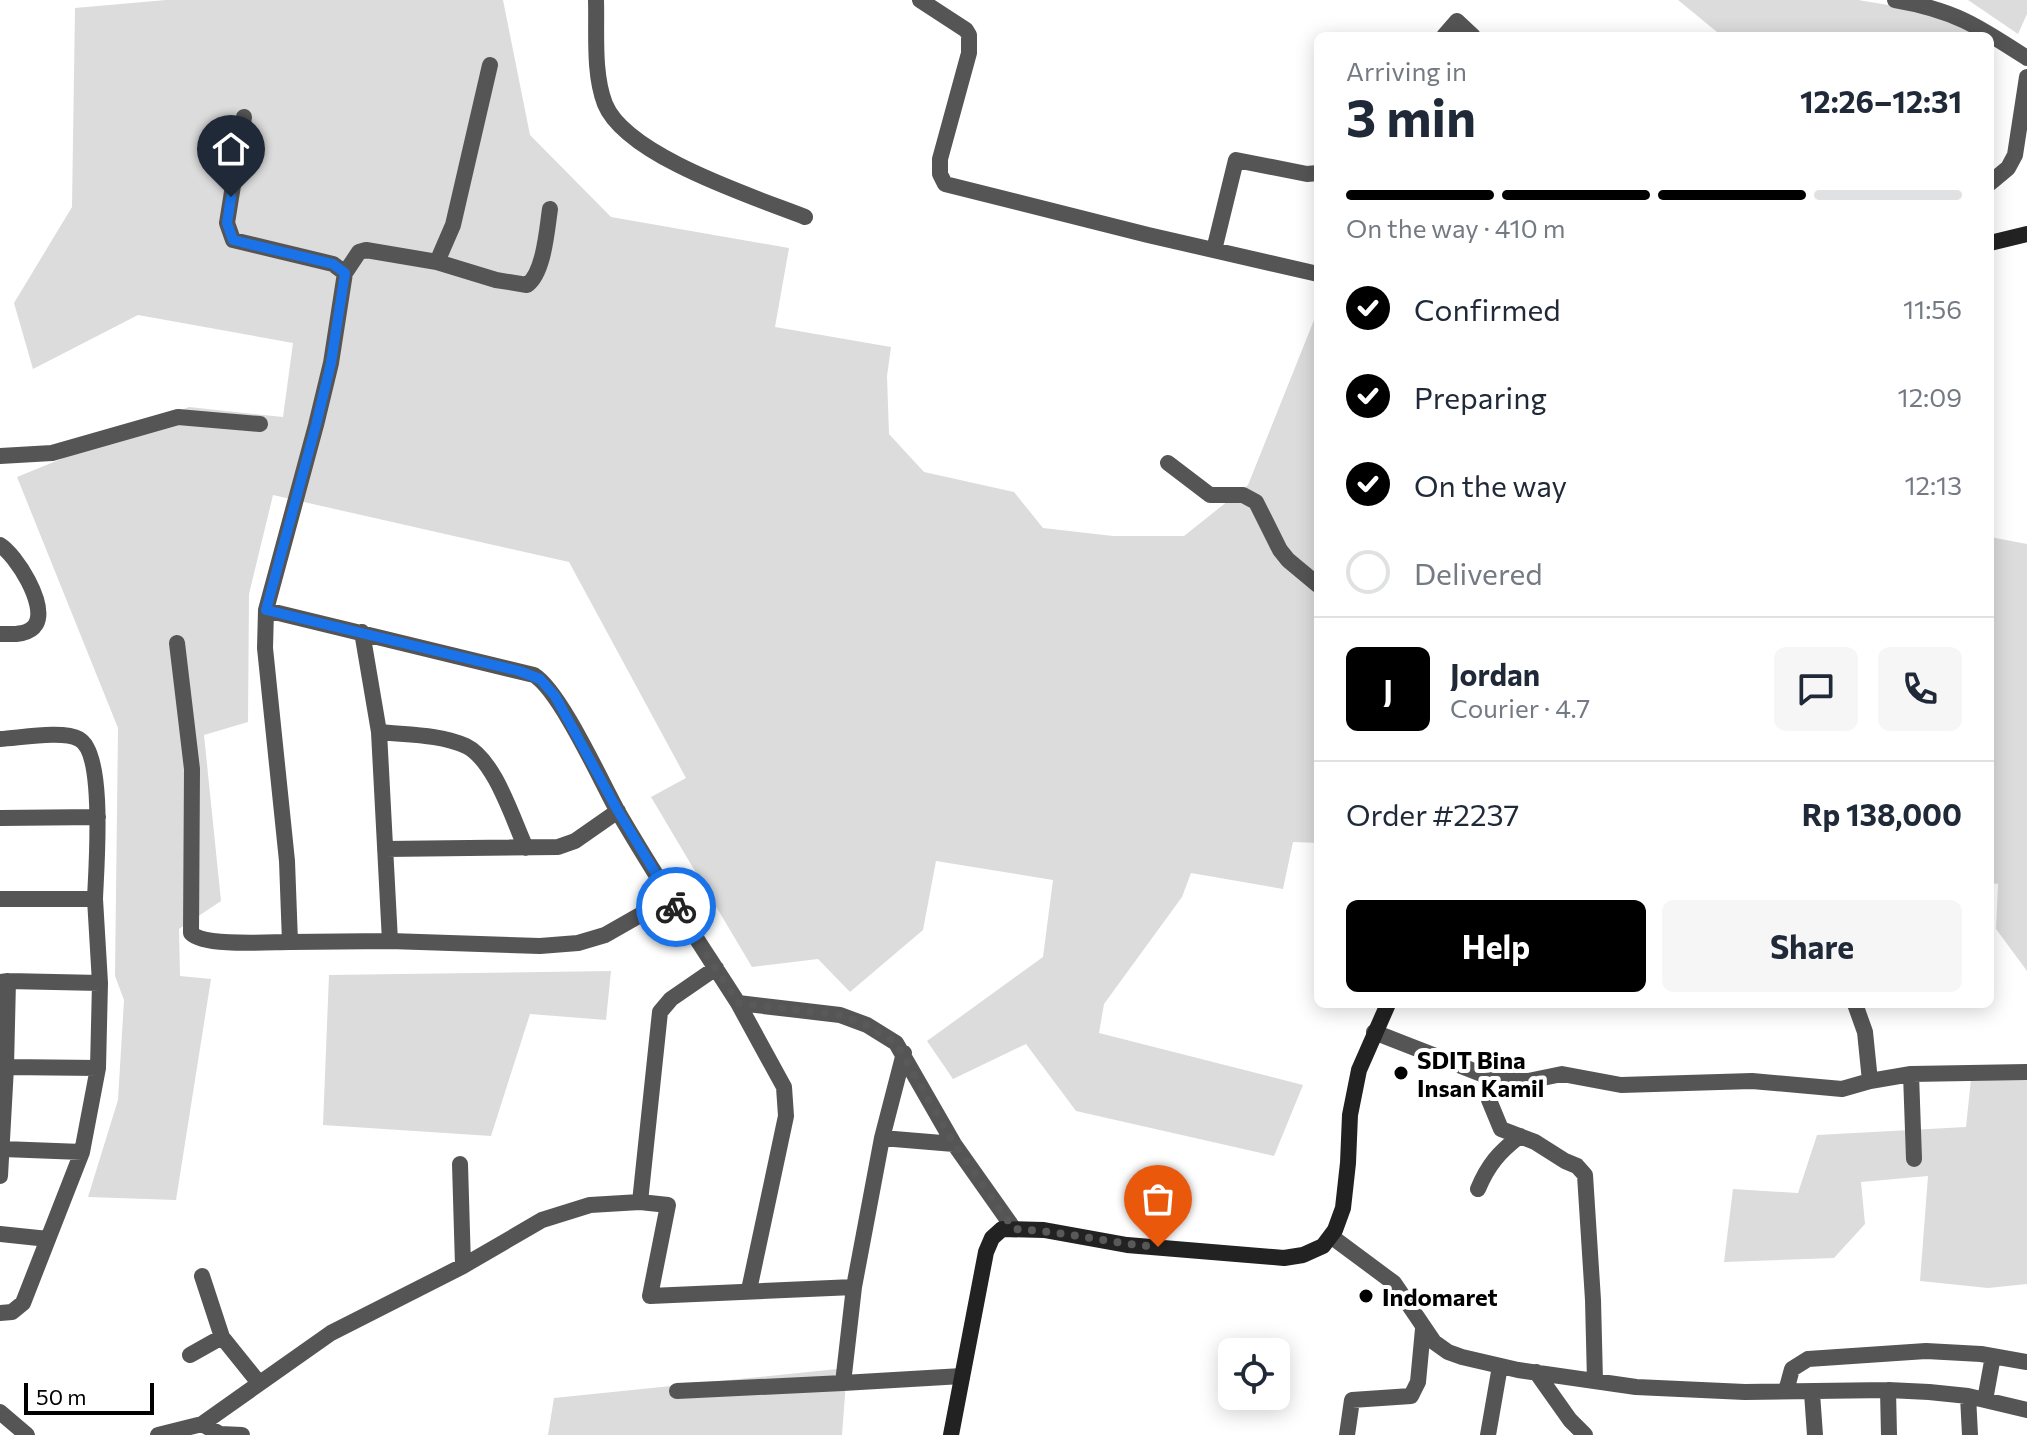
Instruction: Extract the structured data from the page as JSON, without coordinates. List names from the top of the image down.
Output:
{
  "places": ["SDIT Bina Insan Kamil", "Indomaret"],
  "scale_bar": "50 m",
  "page": {
    "heading": ["3 min", "Arriving in", "12:26–12:31"],
    "panel": [
      "Jordan",
      "Courier · 4.7",
      "Order #2237",
      "Rp 138,000"
    ],
    "bar": "On the way · 410 m",
    "list": [
      ["Confirmed", "11:56"],
      ["Preparing", "12:09"],
      ["On the way", "12:13"],
      "Delivered"
    ],
    "round": "J",
    "buttons": ["Help", "Share"],
    "scale": "50 m"
  }
}
